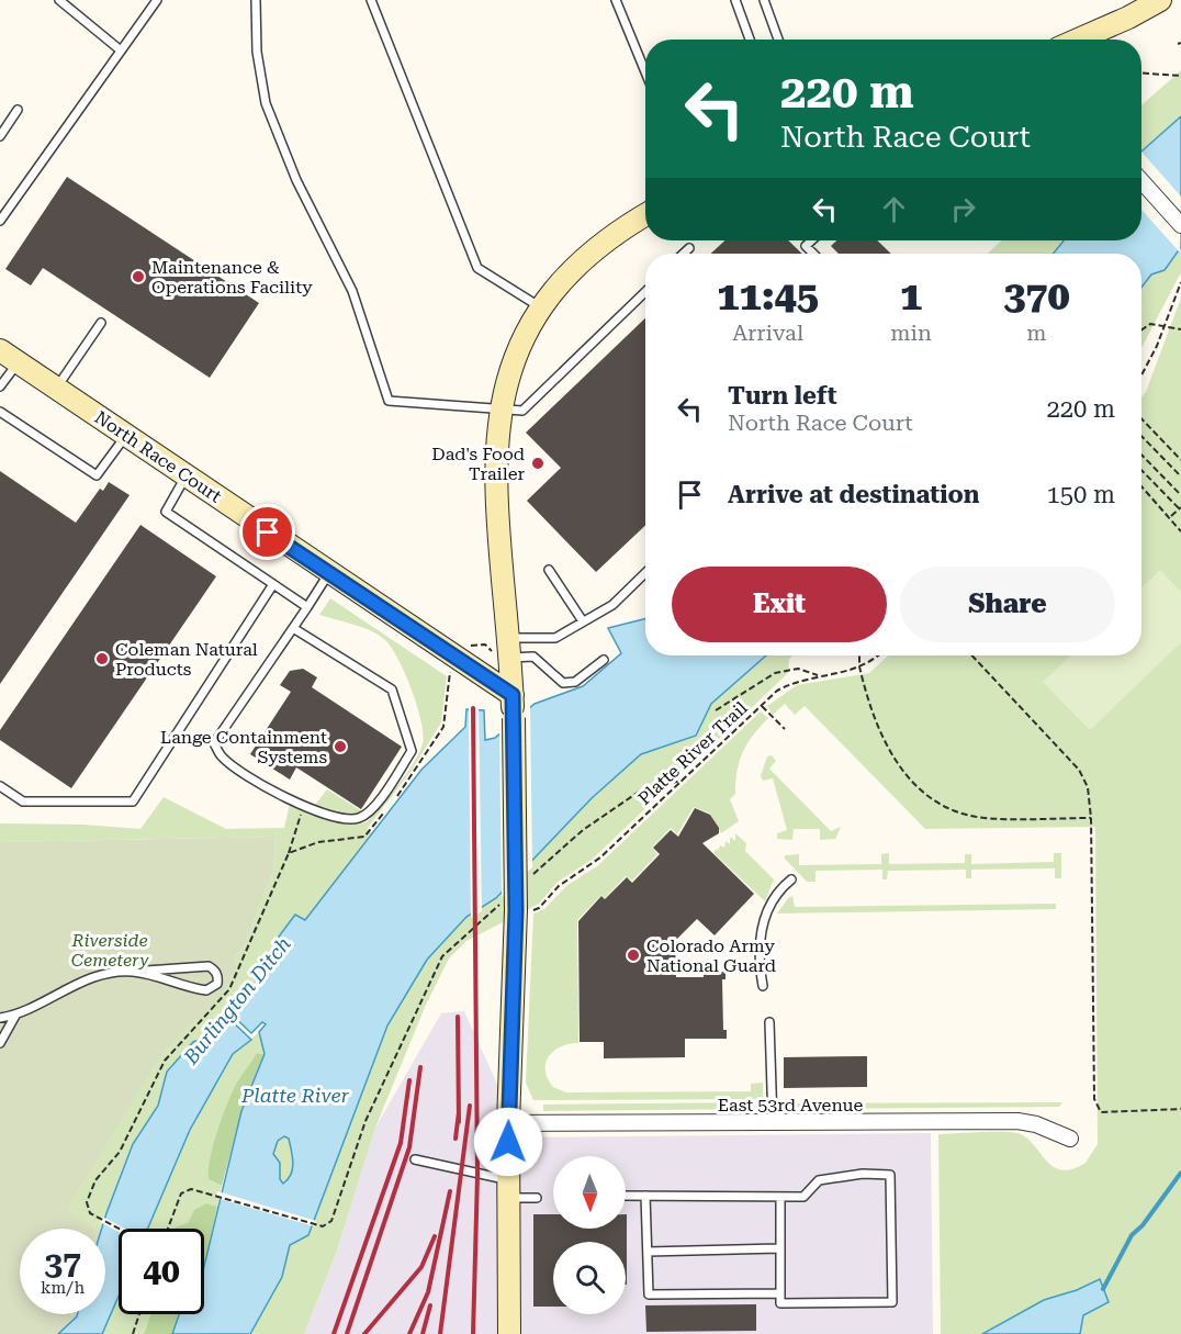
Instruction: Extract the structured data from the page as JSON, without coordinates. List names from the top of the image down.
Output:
{
  "streets": {
    "street": ["North Race Court", "East 53rd Avenue"],
    "path": ["Platte River Trail"]
  },
  "water": ["Burlington Ditch", "Platte River"],
  "parks": ["Riverside Cemetery"],
  "places": [
    "Maintenance & Operations Facility",
    "Dad's Food Trailer",
    "Coleman Natural Products",
    "Lange Containment Systems",
    "Colorado Army National Guard"
  ],
  "north": "bottom",
  "page": {
    "turn": ["220 m", "North Race Court"],
    "eta": [
      "11:45",
      "Arrival",
      "1",
      "min",
      "370",
      "m"
    ],
    "list": [
      {
        "name": "Turn left",
        "note": "North Race Court",
        "value": "220 m"
      },
      {
        "name": "Arrive at destination",
        "value": "150 m"
      }
    ],
    "buttons": ["Exit", "Share"],
    "speed": "37 km/h",
    "limit": "40"
  }
}
